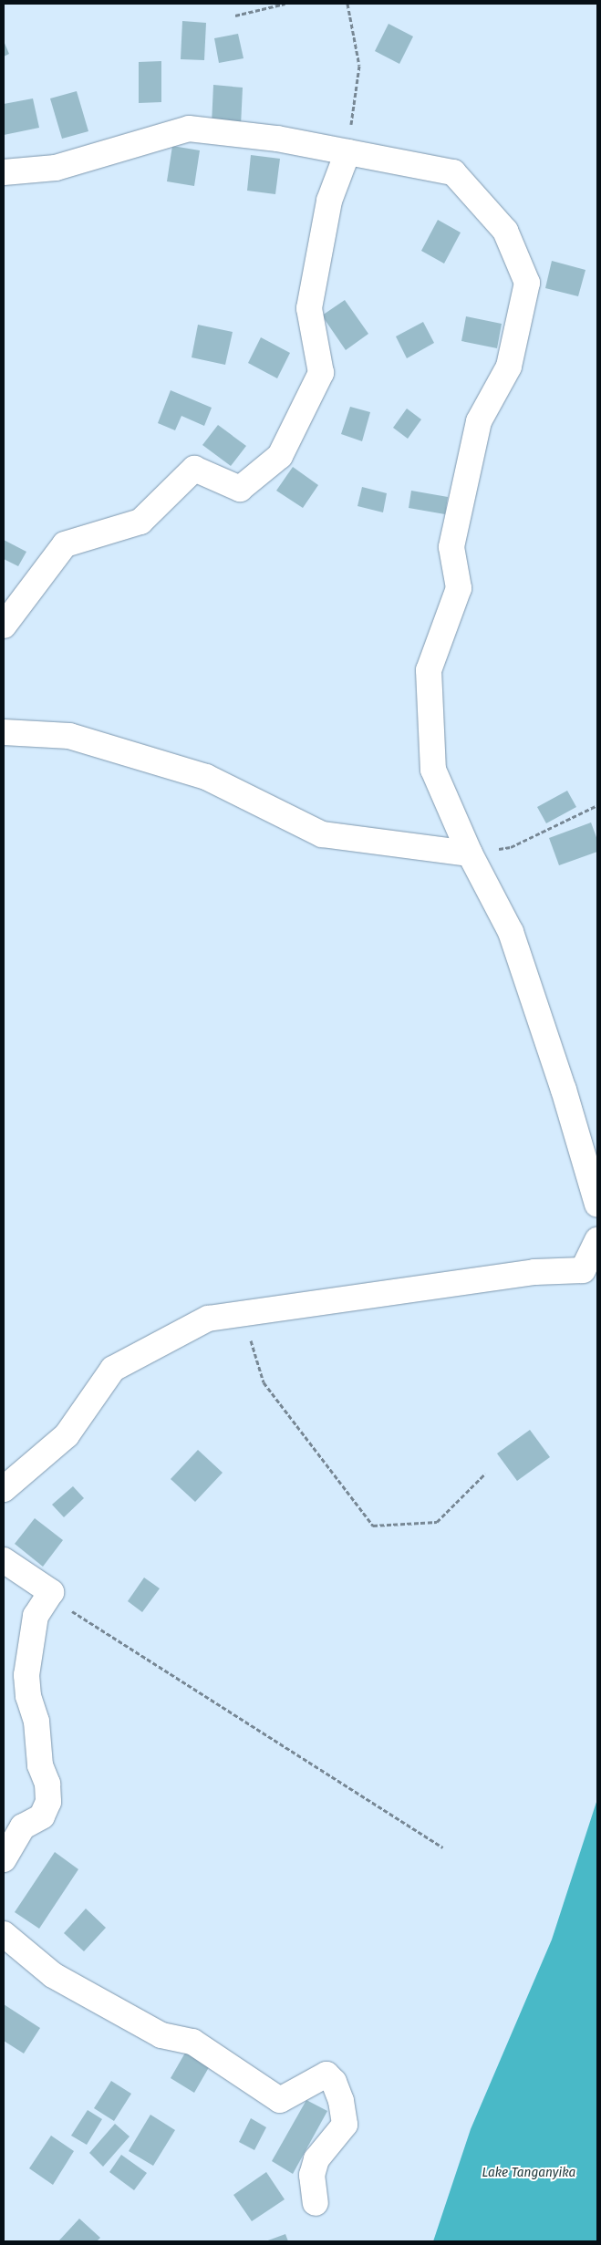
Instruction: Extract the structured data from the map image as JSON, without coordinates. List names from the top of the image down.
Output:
{
  "water": ["Lake Tanganyika"]
}
